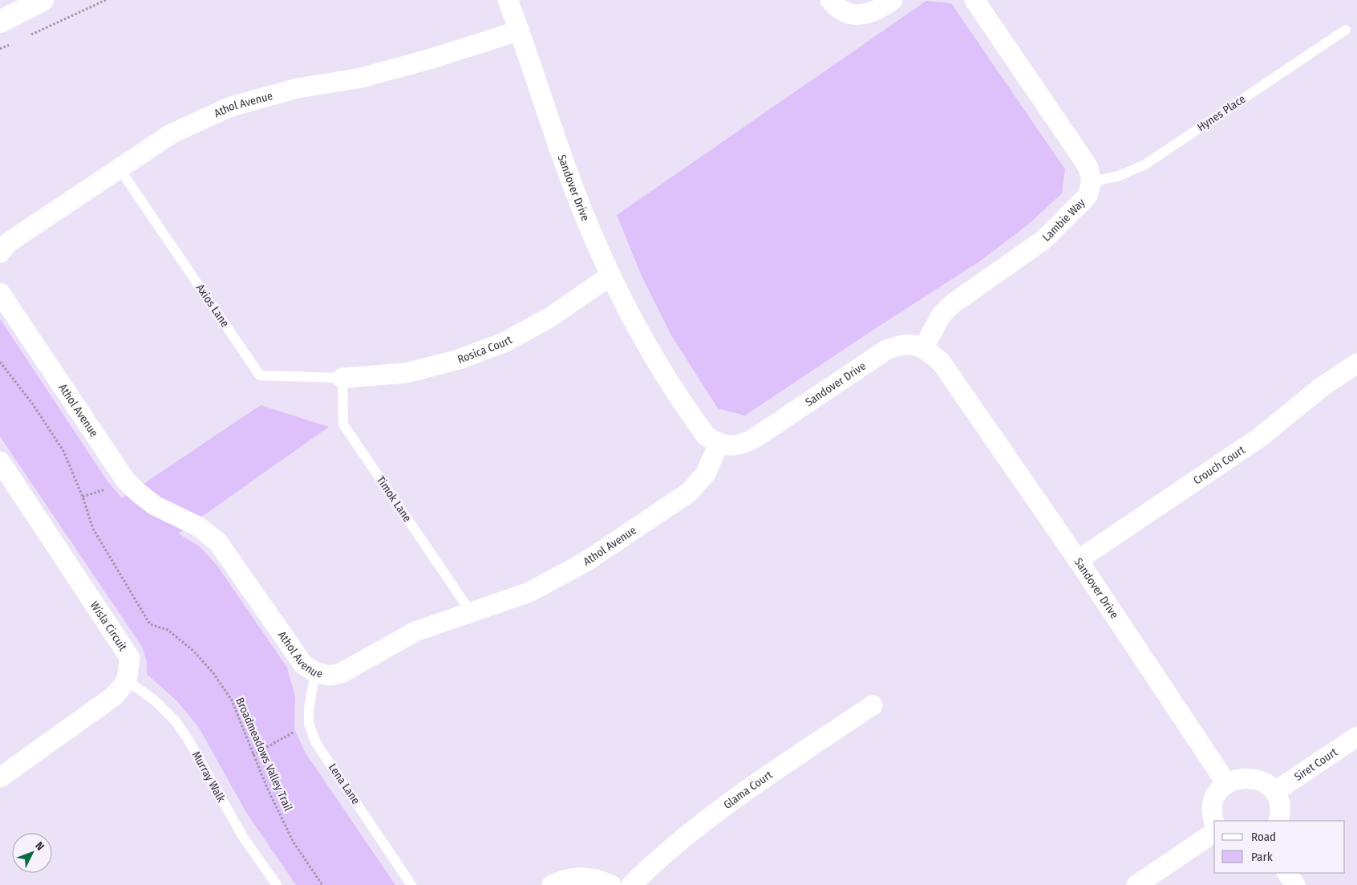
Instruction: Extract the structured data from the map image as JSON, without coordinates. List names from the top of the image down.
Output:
{
  "streets": {
    "street": [
      "Athol Avenue",
      "Sandover Drive",
      "Lambie Way",
      "Rosica Court",
      "Crouch Court",
      "Wisla Circuit",
      "Siret Court",
      "Glama Court"
    ],
    "lane": [
      "Hynes Place",
      "Axios Lane",
      "Timok Lane",
      "Murray Walk",
      "Lena Lane"
    ],
    "path": ["Broadmeadows Valley Trail"]
  },
  "crossings": [
    ["Athol Avenue", "Sandover Drive"],
    ["Athol Avenue", "Axios Lane"],
    ["Athol Avenue", "Timok Lane"],
    ["Athol Avenue", "Lena Lane"],
    ["Hynes Place", "Lambie Way"],
    ["Sandover Drive", "Lambie Way"],
    ["Sandover Drive", "Rosica Court"],
    ["Sandover Drive", "Crouch Court"],
    ["Axios Lane", "Rosica Court"],
    ["Axios Lane", "Timok Lane"],
    ["Rosica Court", "Timok Lane"],
    ["Wisla Circuit", "Murray Walk"]
  ],
  "legend": ["Road", "Park"],
  "north": "top right"
}
